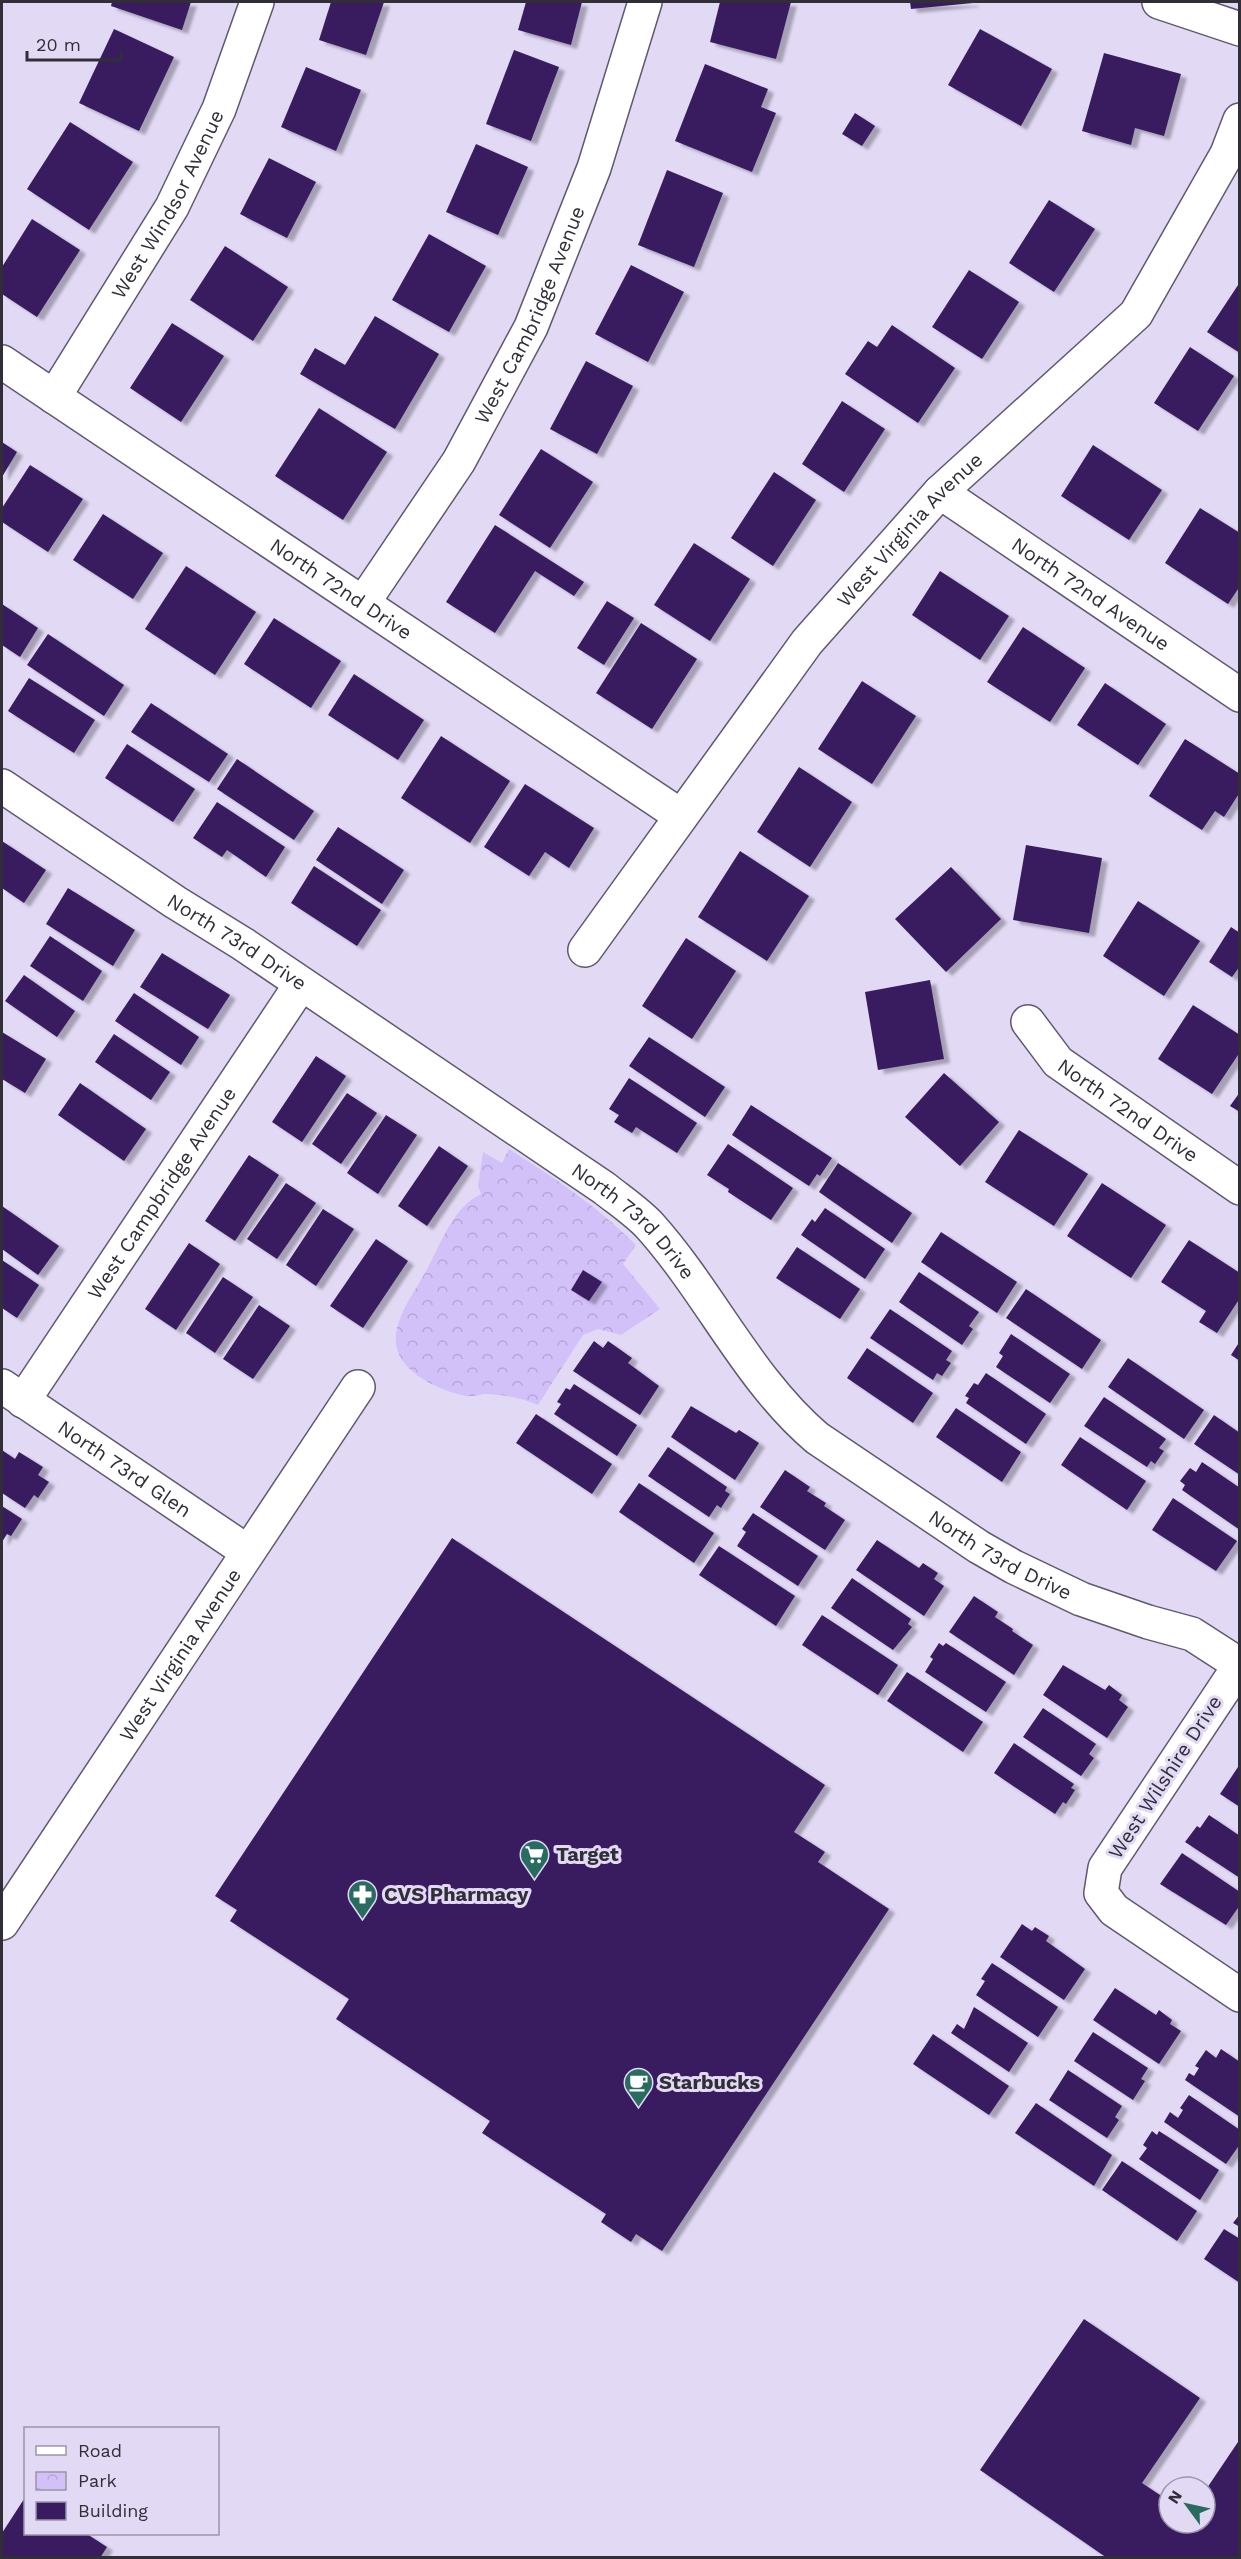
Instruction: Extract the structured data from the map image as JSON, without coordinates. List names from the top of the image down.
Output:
{
  "streets": {
    "street": [
      "West Windsor Avenue",
      "West Cambridge Avenue",
      "West Virginia Avenue",
      "North 72nd Drive",
      "North 72nd Avenue",
      "North 73rd Drive",
      "West Campbridge Avenue",
      "North 73rd Glen",
      "West Wilshire Drive"
    ]
  },
  "crossings": [
    ["West Windsor Avenue", "North 72nd Drive"],
    ["West Cambridge Avenue", "North 72nd Drive"],
    ["West Virginia Avenue", "North 72nd Drive"],
    ["West Virginia Avenue", "North 72nd Avenue"],
    ["West Virginia Avenue", "North 73rd Glen"],
    ["North 73rd Drive", "West Campbridge Avenue"],
    ["North 73rd Drive", "West Wilshire Drive"],
    ["West Campbridge Avenue", "North 73rd Glen"]
  ],
  "places": {
    "supermarket": ["Target"],
    "pharmacy": ["CVS Pharmacy"],
    "cafe": ["Starbucks"]
  },
  "legend": ["Road", "Park", "Building"],
  "scale_bar": "20 m",
  "north": "top left"
}
